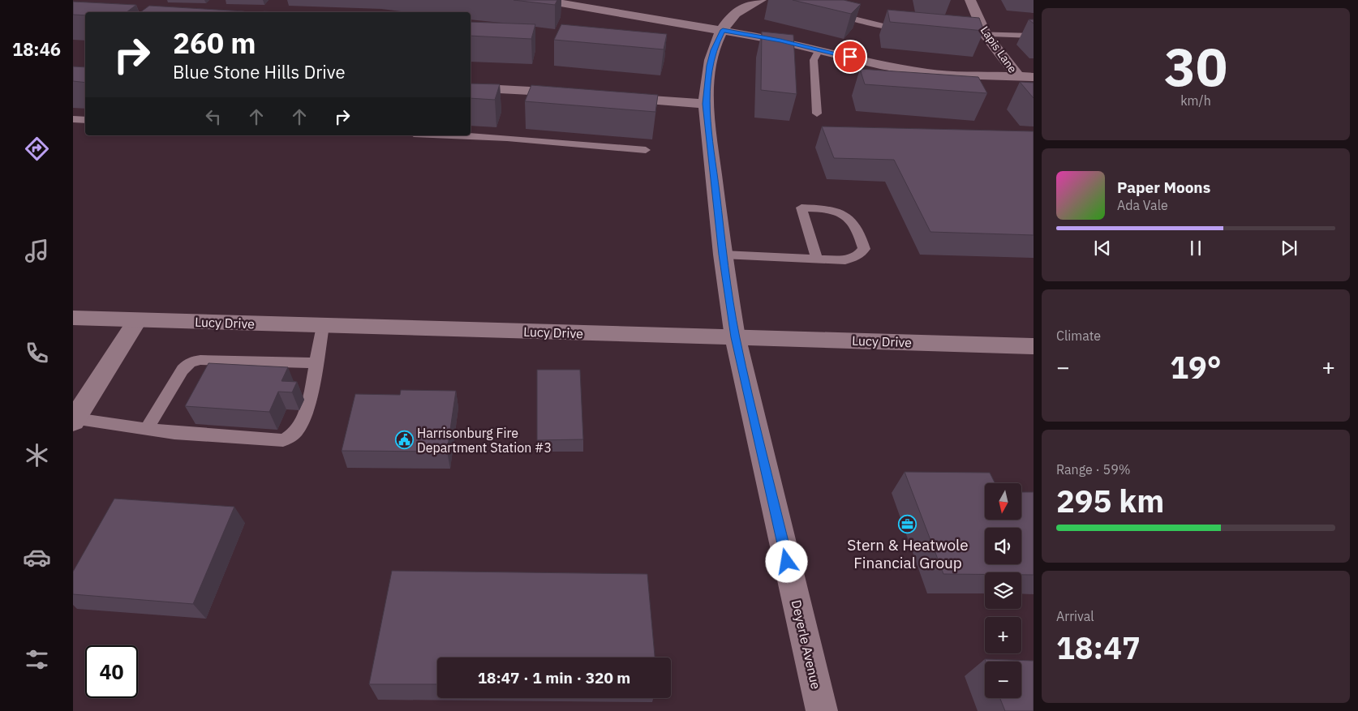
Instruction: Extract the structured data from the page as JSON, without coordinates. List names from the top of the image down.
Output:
{
  "streets": {
    "street": ["Lapis Lane", "Lucy Drive", "Deyerle Avenue"]
  },
  "crossings": [
    ["Lucy Drive", "Deyerle Avenue"]
  ],
  "places": {
    "public building": ["Harrisonburg Fire Department Station #3"],
    "office": ["Stern & Heatwole Financial Group"]
  },
  "north": "bottom",
  "page": {
    "tabs": "18:46",
    "tile": [
      ["30", "km/h"],
      "Climate",
      ["Range · 59%", "295 km"],
      ["Arrival", "18:47"]
    ],
    "turn": ["260 m", "Blue Stone Hills Drive"],
    "song": ["Paper Moons", "Ada Vale"],
    "heat": ["−", "19°", "+"],
    "map_buttons": ["+", "−"],
    "limit": "40",
    "trip": "18:47 · 1 min · 320 m"
  }
}
